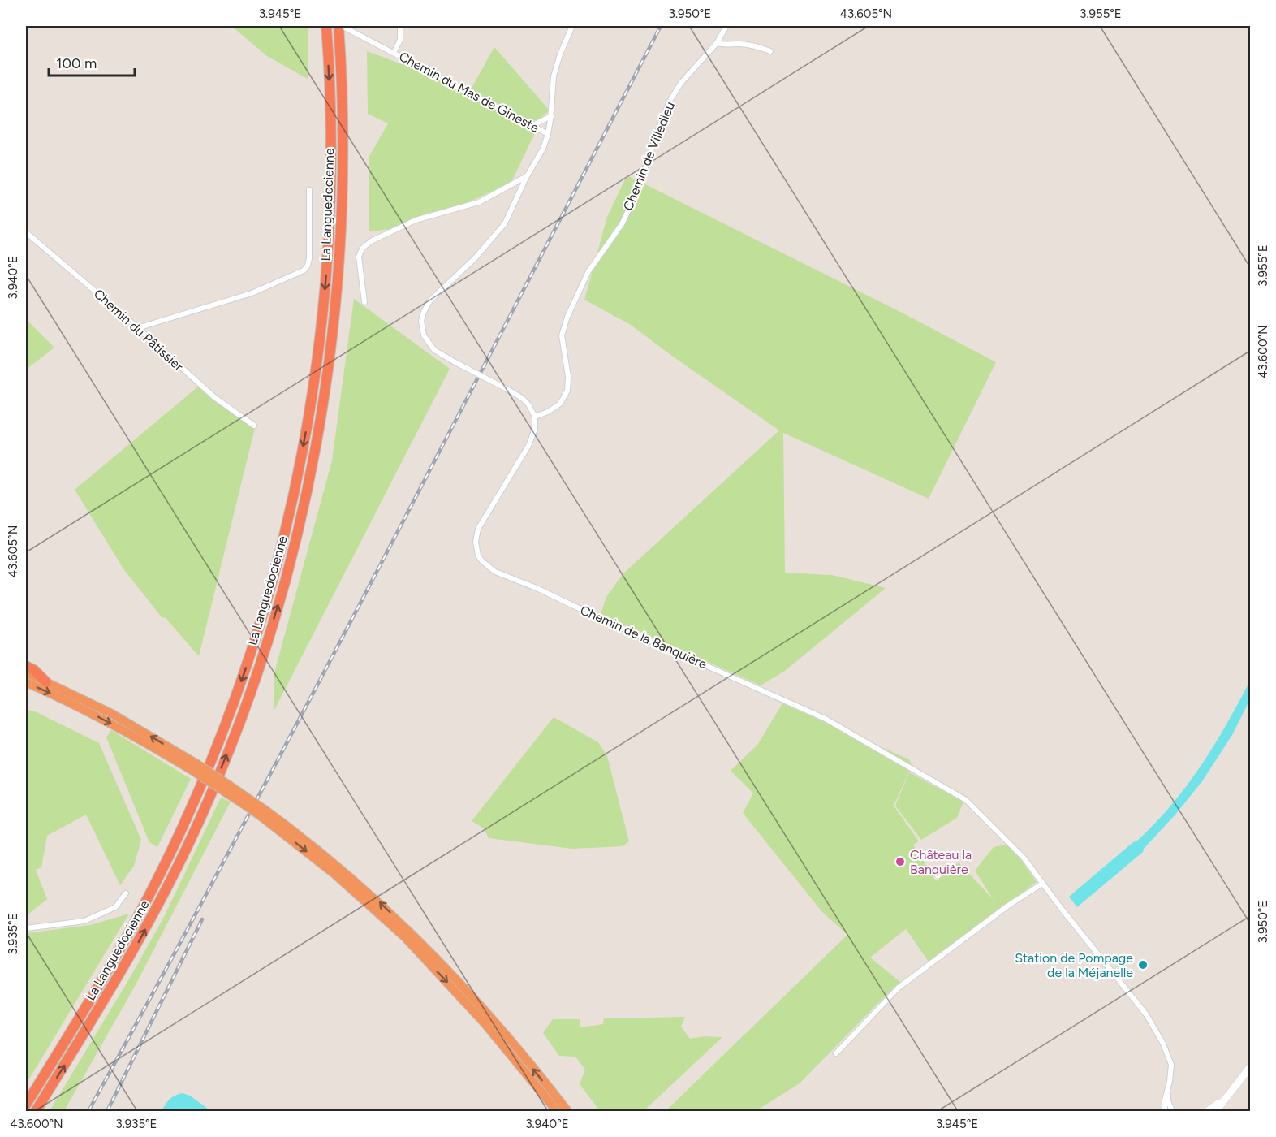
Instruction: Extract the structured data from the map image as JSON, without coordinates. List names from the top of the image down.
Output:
{
  "streets": {
    "highway": ["La Languedocienne"],
    "street": [
      "Chemin du Mas de Gineste",
      "Chemin de Villedieu",
      "Chemin du Pâtissier",
      "Chemin de la Banquière"
    ]
  },
  "crossings": [
    ["Chemin du Mas de Gineste", "La Languedocienne"],
    ["Chemin de Villedieu", "Chemin de la Banquière"]
  ],
  "places": ["Château la Banquière", "Station de Pompage de la Méjanelle"],
  "scale_bar": "100 m",
  "coordinates": [
    "3.945°E",
    "3.950°E",
    "43.605°N",
    "3.955°E",
    "3.940°E",
    "43.600°N",
    "3.935°E"
  ]
}
